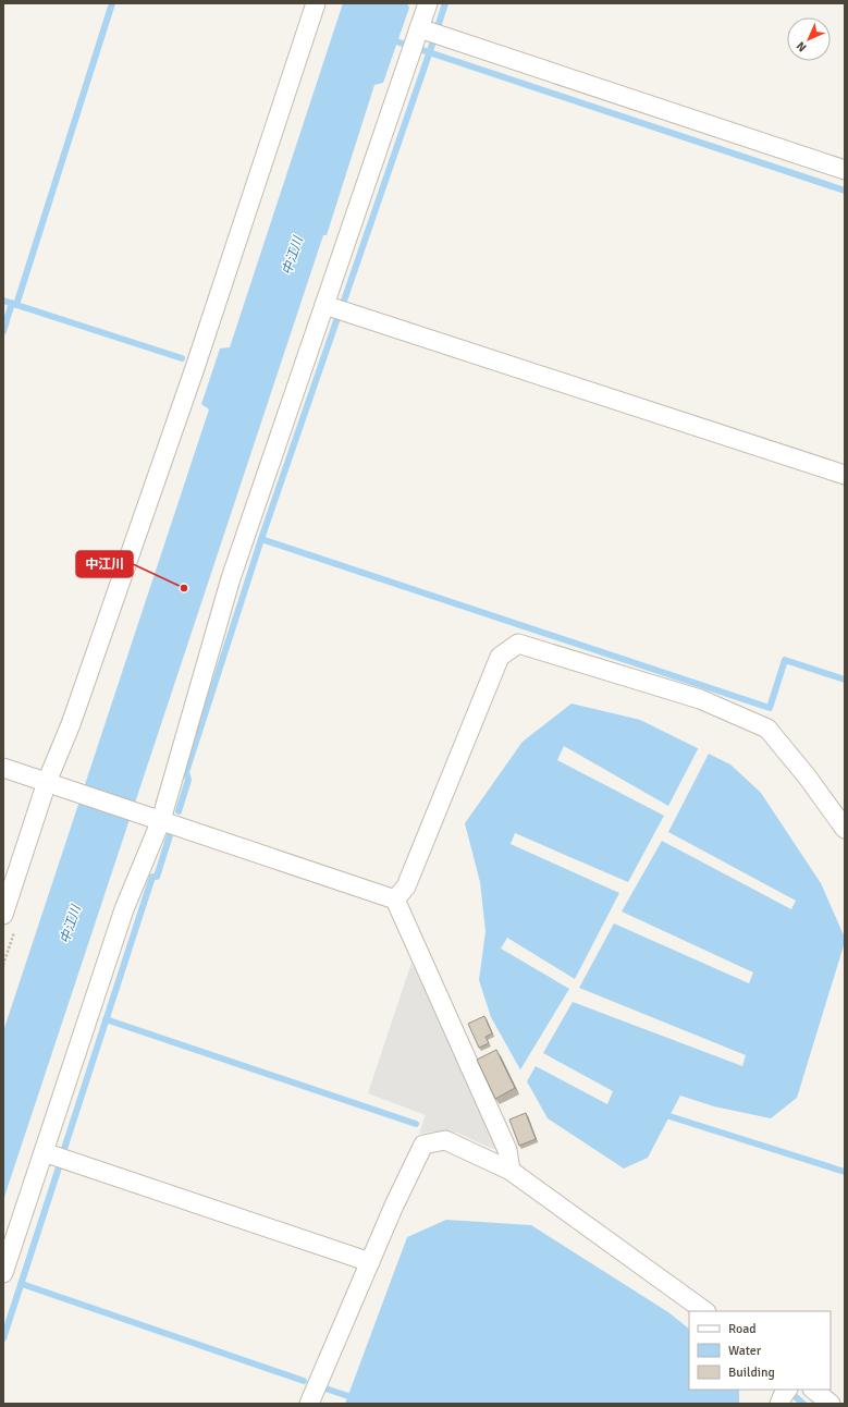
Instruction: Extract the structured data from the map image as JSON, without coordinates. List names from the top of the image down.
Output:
{
  "water": ["中江川"],
  "places": ["中江川"],
  "legend": ["Road", "Water", "Building"],
  "north": "bottom left"
}
